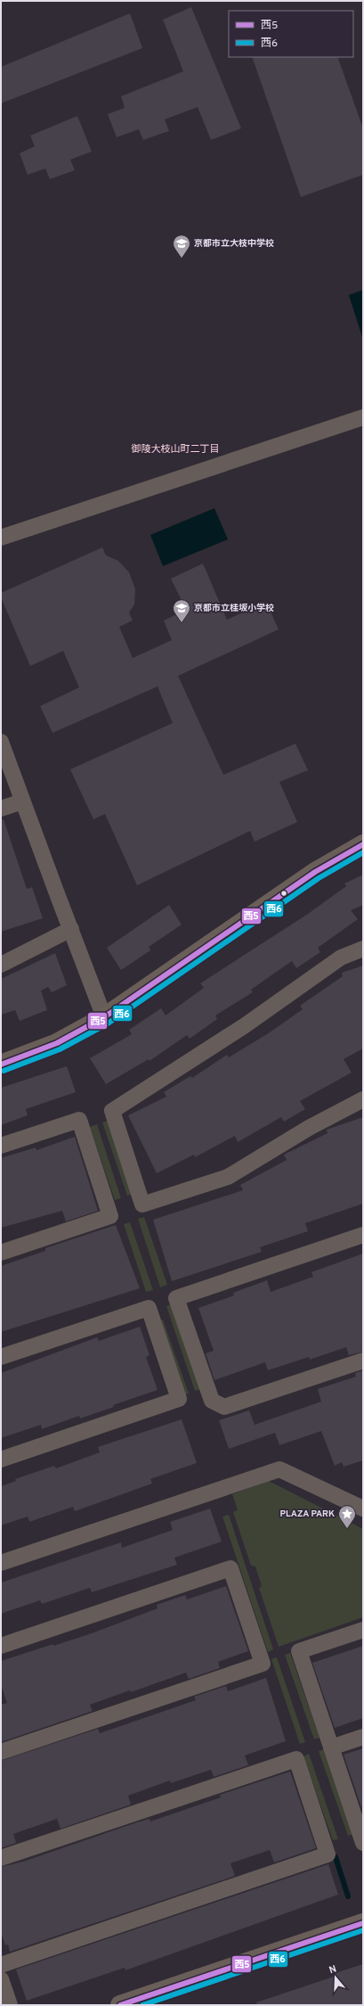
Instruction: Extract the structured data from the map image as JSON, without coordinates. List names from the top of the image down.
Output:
{
  "districts": ["御陵大枝山町二丁目"],
  "places": {
    "school or university": ["京都市立大枝中学校", "京都市立桂坂小学校"],
    "place": ["PLAZA PARK"]
  },
  "lines": ["transit line 西5", "transit line 西6"],
  "legend": ["西5", "西6"],
  "north": "top"
}
